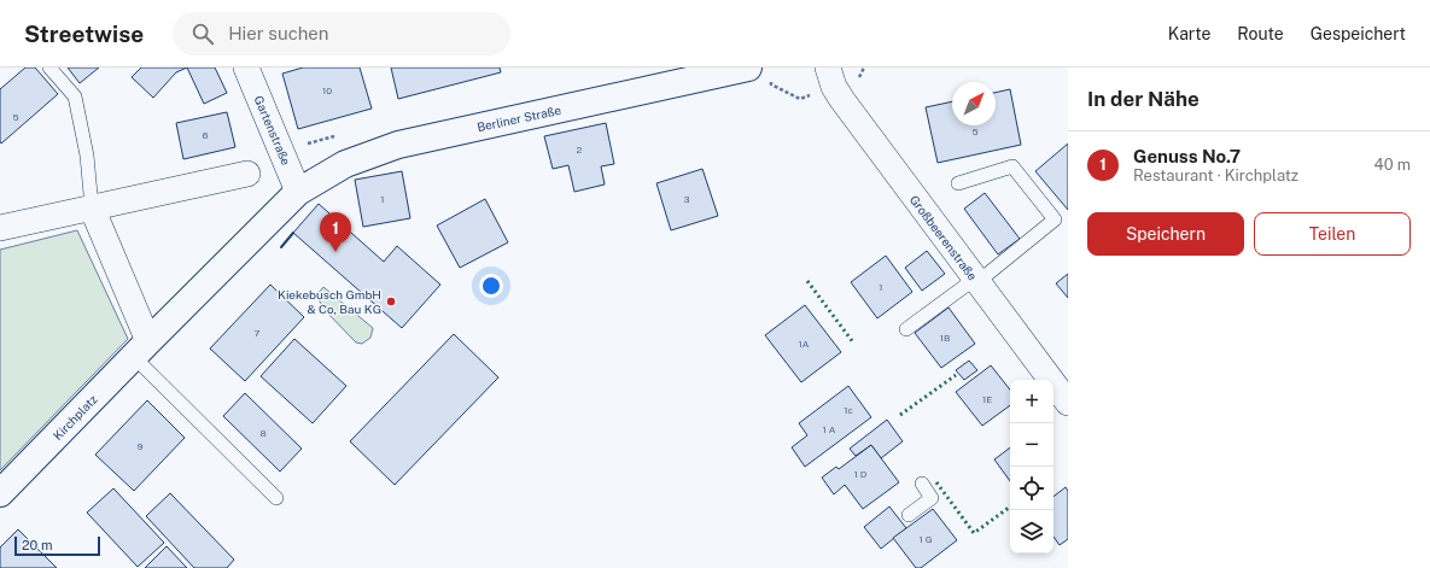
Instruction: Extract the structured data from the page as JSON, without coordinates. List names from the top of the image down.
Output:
{
  "streets": {
    "main road": ["Berliner Straße", "Kirchplatz"],
    "street": ["Gartenstraße", "Großbeerenstraße"]
  },
  "crossings": [
    ["Berliner Straße", "Gartenstraße"],
    ["Berliner Straße", "Kirchplatz"],
    ["Gartenstraße", "Kirchplatz"]
  ],
  "places": ["Kiekebusch GmbH & Co, Bau KG"],
  "house_numbers": [
    "10",
    "5",
    "5",
    "6",
    "2",
    "1",
    "3",
    "1",
    "7",
    "1B",
    "1A",
    "1E",
    "1c",
    "1 A",
    "8",
    "9",
    "1 D",
    "1 G"
  ],
  "scale_bar": "20 m",
  "north": "top right",
  "page": {
    "header": "Streetwise",
    "search": "Hier suchen",
    "nav": ["Karte", "Route", "Gespeichert"],
    "heading": "In der Nähe",
    "list": [
      {
        "mark": "1",
        "name": "Genuss No.7",
        "note": "Restaurant · Kirchplatz",
        "value": "40 m"
      }
    ],
    "buttons": ["Speichern", "Teilen"],
    "pins": "1",
    "map_buttons": ["+", "−"],
    "scale": "20 m"
  }
}
